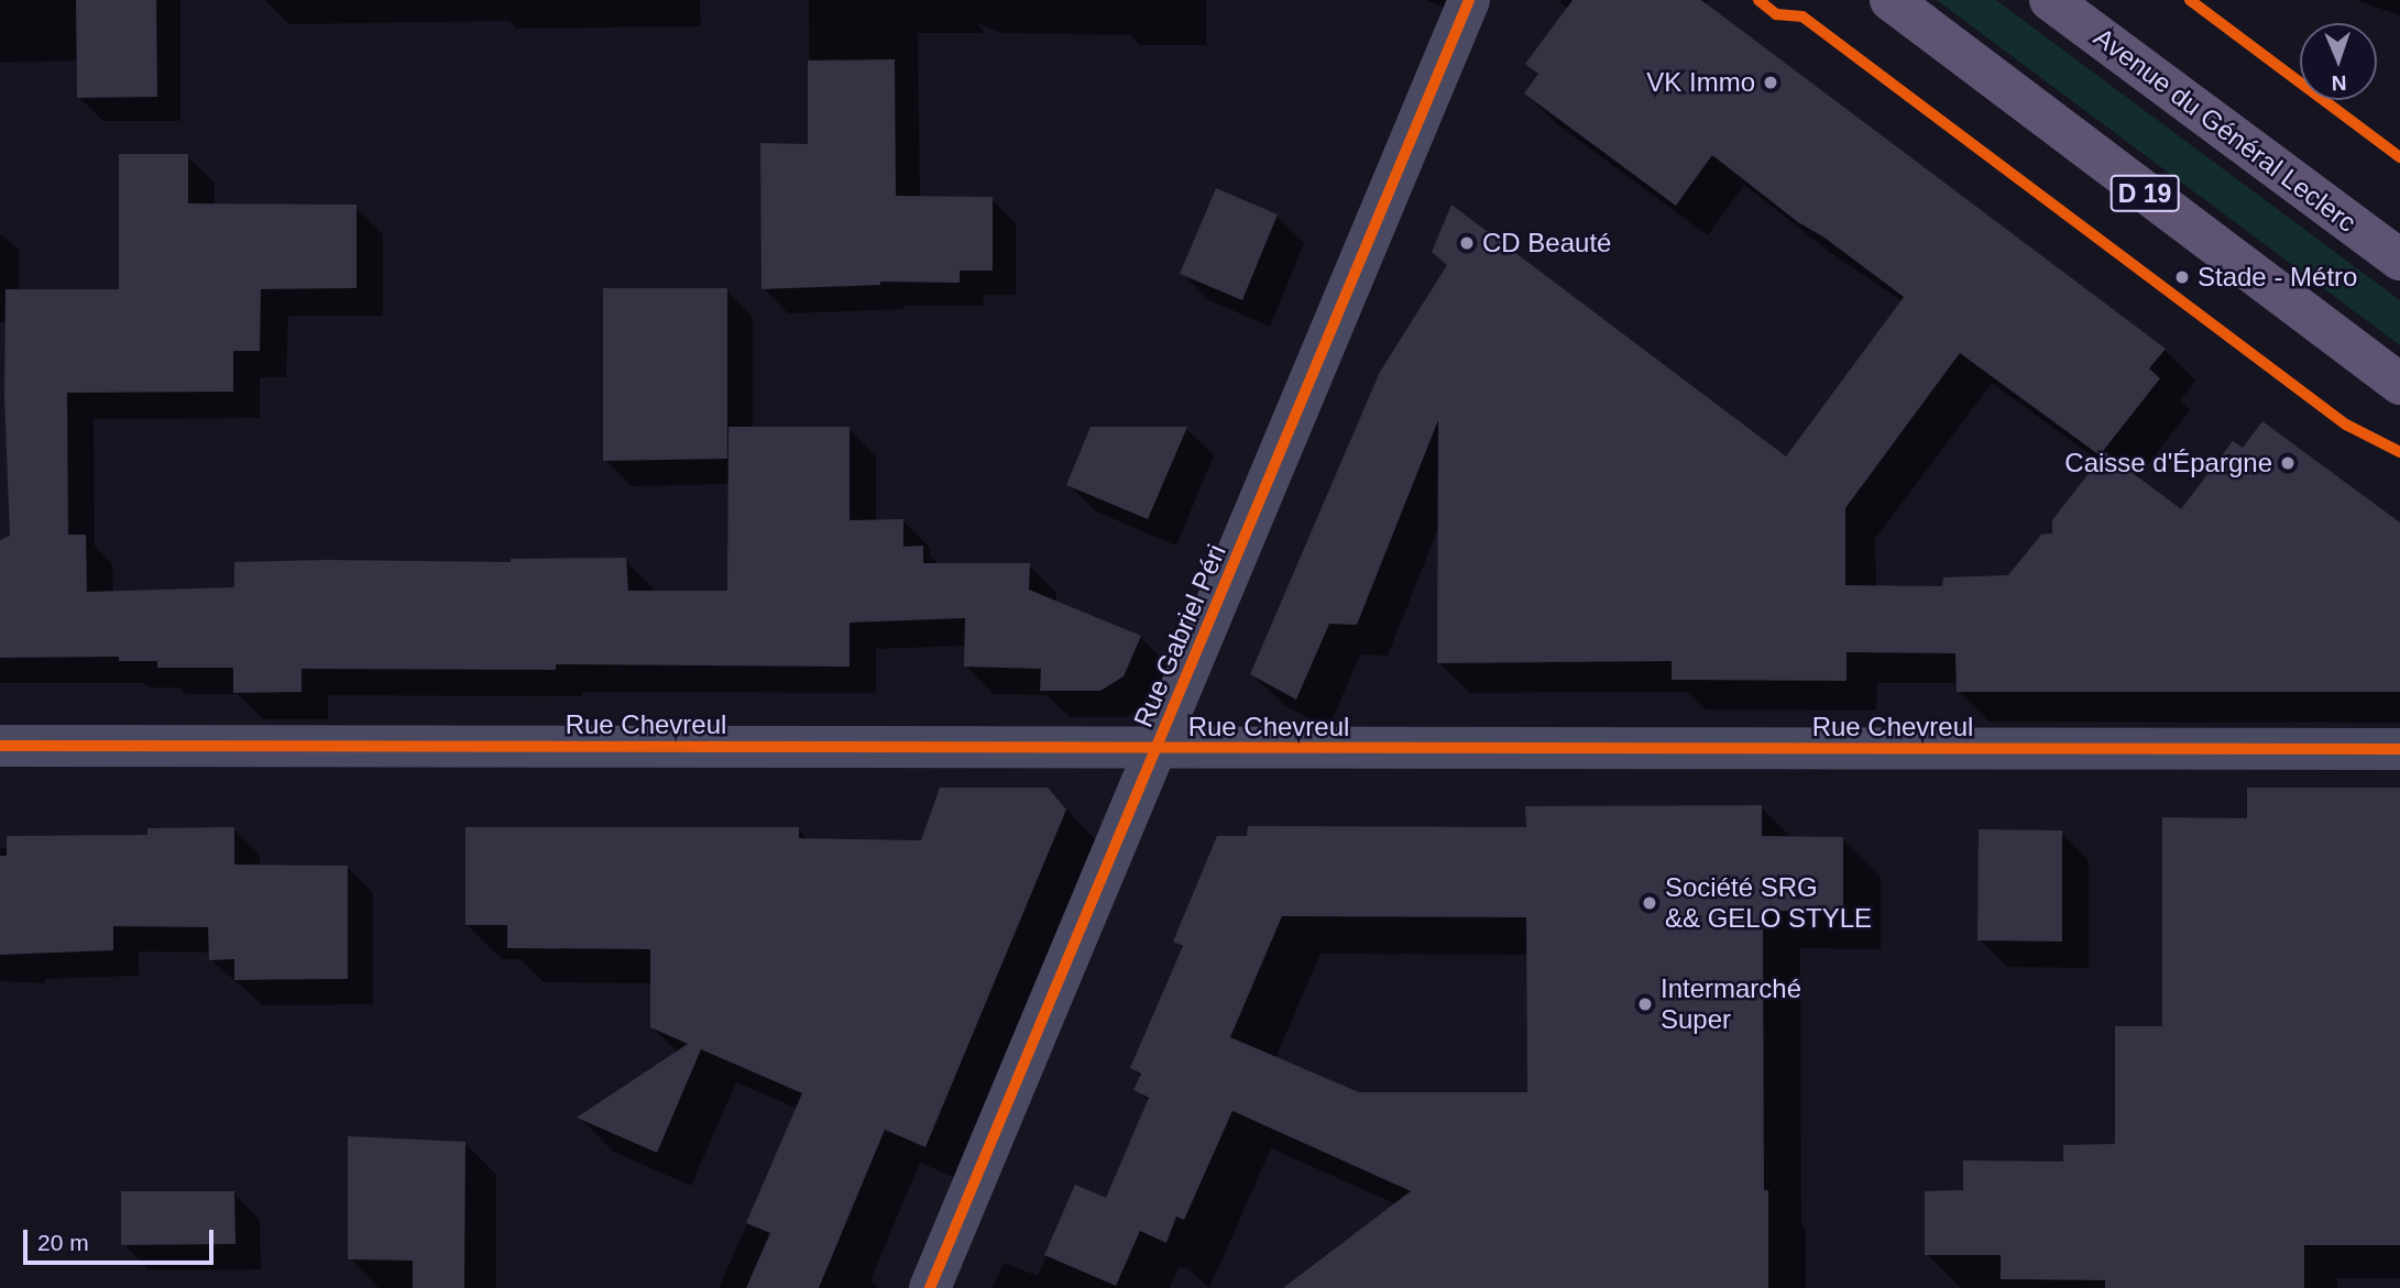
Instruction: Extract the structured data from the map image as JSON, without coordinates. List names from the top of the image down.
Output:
{
  "streets": {
    "main road": ["Avenue du Général Leclerc", "D 19"],
    "street": ["Rue Gabriel Péri", "Rue Chevreul"]
  },
  "crossings": [
    ["Rue Gabriel Péri", "Rue Chevreul"]
  ],
  "places": [
    "VK Immo",
    "CD Beauté",
    "Stade - Métro",
    "Caisse d'Épargne",
    "Société SRG && GELO STYLE",
    "Intermarché Super"
  ],
  "scale_bar": "20 m",
  "north": "bottom"
}
